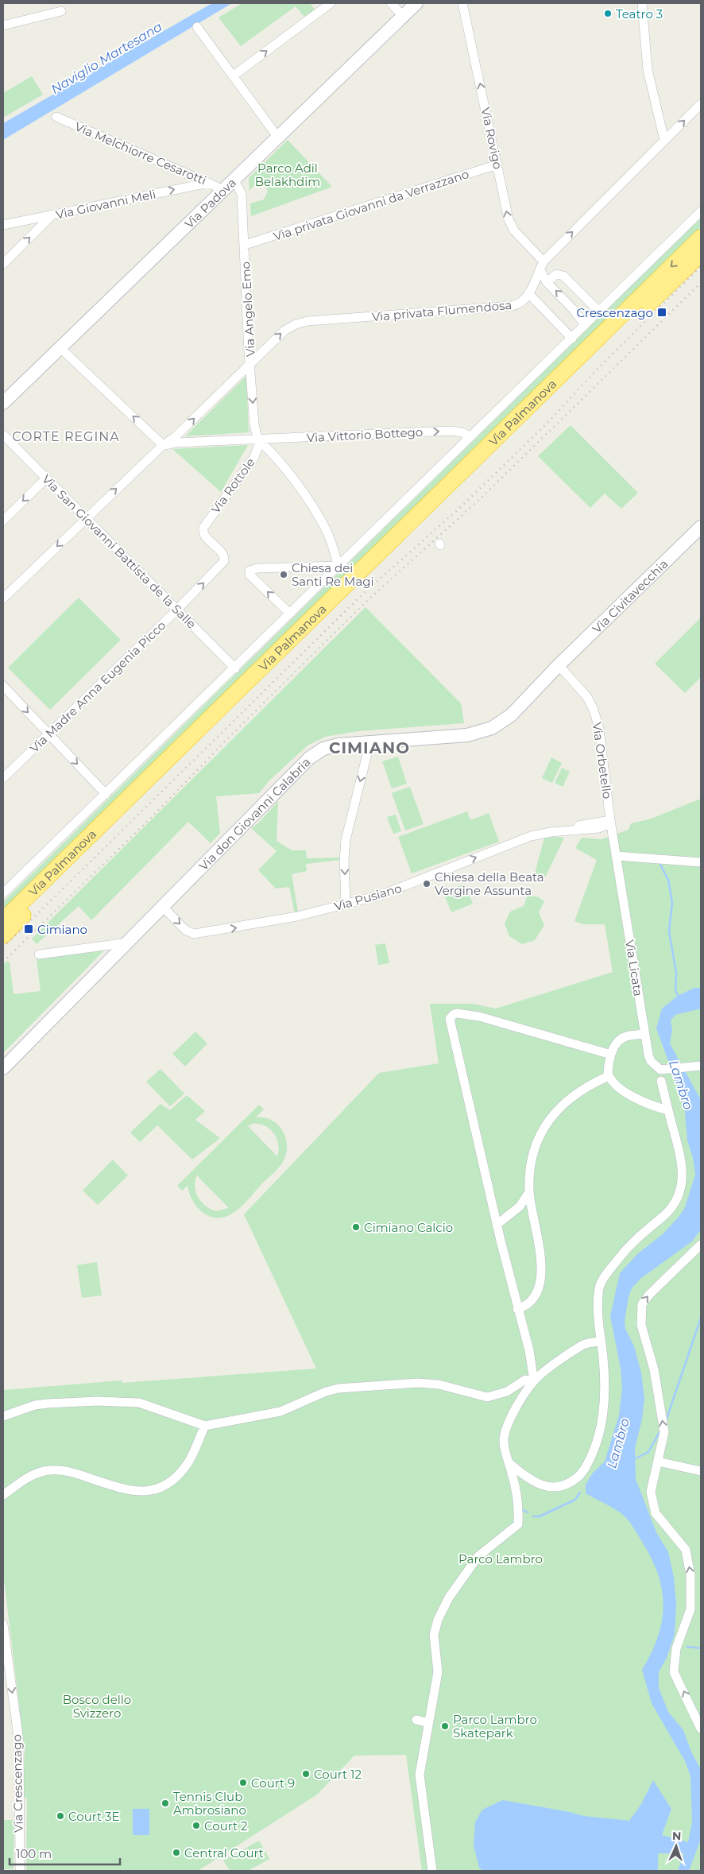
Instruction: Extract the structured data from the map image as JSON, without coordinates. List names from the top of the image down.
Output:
{
  "streets": {
    "highway": ["Via Palmanova"],
    "street": [
      "Via Rovigo",
      "Via Melchiorre Cesarotti",
      "Via Padova",
      "Via Giovanni Meli",
      "Via privata Giovanni da Verrazzano",
      "Via Angelo Emo",
      "Via privata Flumendosa",
      "Via Vittorio Bottego",
      "Via Rottole",
      "Via San Giovanni Battista de la Salle",
      "Via Civitavecchia",
      "Via Madre Anna Eugenia Picco",
      "Via Orbetello",
      "Via don Giovanni Calabria",
      "Via Pusiano",
      "Via Licata",
      "Via Crescenzago"
    ]
  },
  "crossings": [
    ["Via Rovigo", "Via privata Giovanni da Verrazzano"],
    ["Via Rovigo", "Via privata Flumendosa"],
    ["Via Melchiorre Cesarotti", "Via Padova"],
    ["Via Melchiorre Cesarotti", "Via Giovanni Meli"],
    ["Via Padova", "Via Angelo Emo"],
    ["Via privata Giovanni da Verrazzano", "Via Angelo Emo"],
    ["Via Angelo Emo", "Via privata Flumendosa"],
    ["Via Angelo Emo", "Via Vittorio Bottego"],
    ["Via Angelo Emo", "Via Rottole"],
    ["Via privata Flumendosa", "Via Vittorio Bottego"],
    ["Via privata Flumendosa", "Via San Giovanni Battista de la Salle"],
    ["Via Palmanova", "Via Vittorio Bottego"],
    ["Via Palmanova", "Via San Giovanni Battista de la Salle"],
    ["Via Vittorio Bottego", "Via Rottole"],
    ["Via Rottole", "Via Madre Anna Eugenia Picco"],
    ["Via San Giovanni Battista de la Salle", "Via Madre Anna Eugenia Picco"],
    ["Via Civitavecchia", "Via Orbetello"],
    ["Via Civitavecchia", "Via don Giovanni Calabria"],
    ["Via Orbetello", "Via don Giovanni Calabria"],
    ["Via Orbetello", "Via Pusiano"],
    ["Via Orbetello", "Via Licata"],
    ["Via don Giovanni Calabria", "Via Pusiano"],
    ["Via Pusiano", "Via Licata"]
  ],
  "one_way": [
    "Via Rovigo",
    "Via Giovanni Meli",
    "Via Vittorio Bottego",
    "Via Pusiano",
    "Via Crescenzago"
  ],
  "districts": ["CORTE REGINA", "CIMIANO"],
  "water": ["Naviglio Martesana", "Lambro"],
  "parks": ["Parco Adil Belakhdim", "Parco Lambro", "Bosco dello Svizzero"],
  "places": {
    "other": [
      "Teatro 3",
      "Chiesa dei Santi Re Magi",
      "Chiesa della Beata Vergine Assunta",
      "Cimiano Calcio",
      "Parco Lambro Skatepark",
      "Court 12",
      "Court 9",
      "Tennis Club Ambrosiano",
      "Court 3E",
      "Court 2",
      "Central Court"
    ],
    "transit": ["Crescenzago", "Cimiano"]
  },
  "scale_bar": "100 m",
  "north": "top"
}
